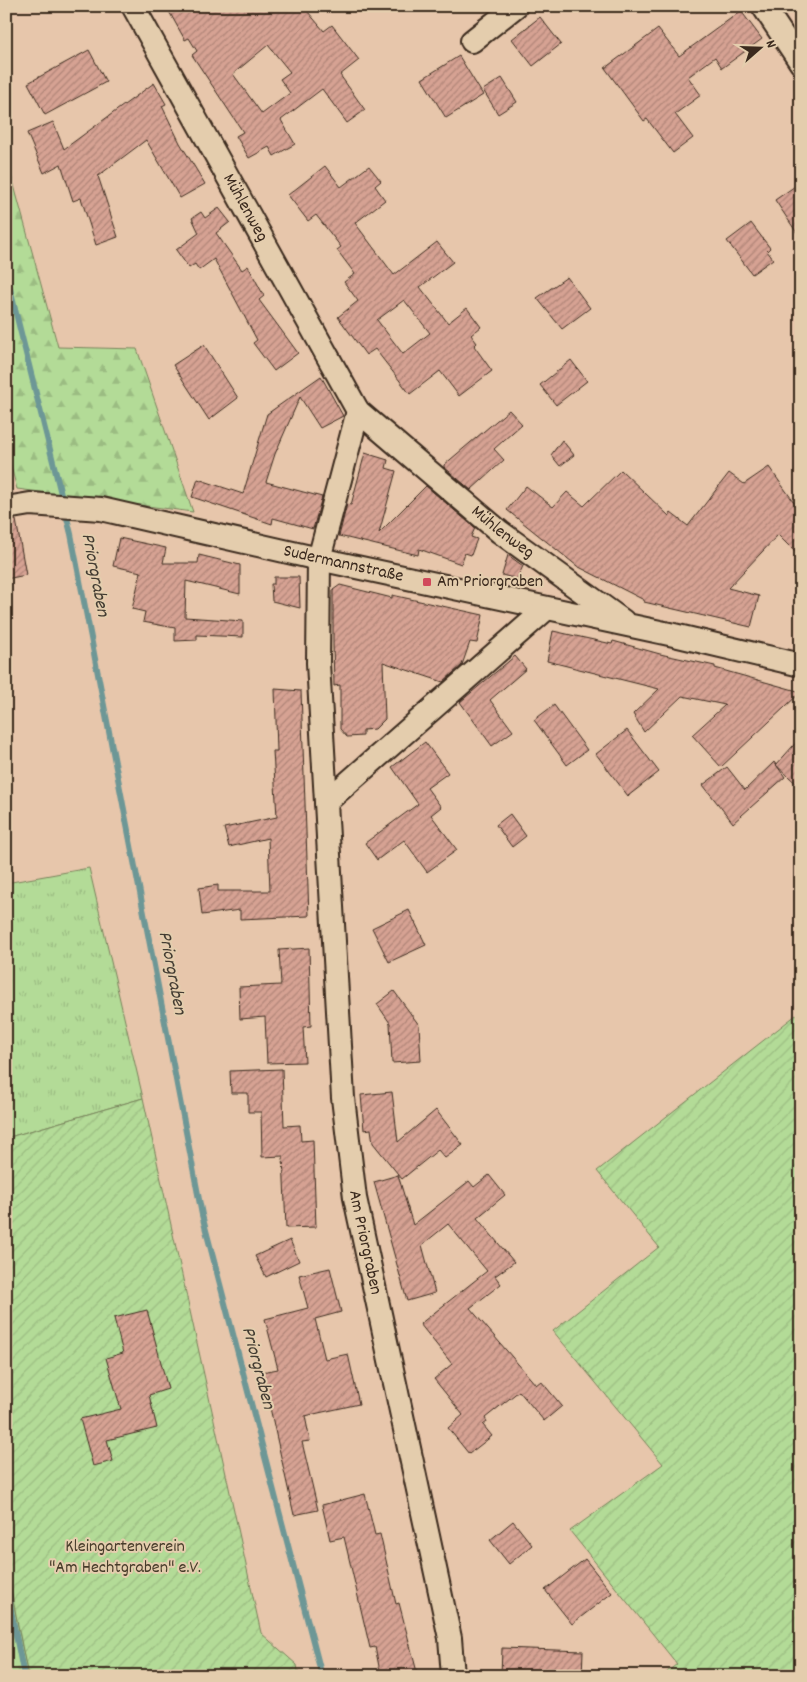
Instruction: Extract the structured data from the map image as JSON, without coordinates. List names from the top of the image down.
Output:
{
  "streets": {
    "street": ["Mühlenweg", "Sudermannstraße", "Am Priorgraben"]
  },
  "crossings": [
    ["Mühlenweg", "Sudermannstraße"],
    ["Sudermannstraße", "Am Priorgraben"]
  ],
  "water": ["Priorgraben"],
  "parks": ["Kleingartenverein \"Am Hechtgraben\" e.V."],
  "places": {
    "transit": ["Am Priorgraben"]
  },
  "north": "right"
}
